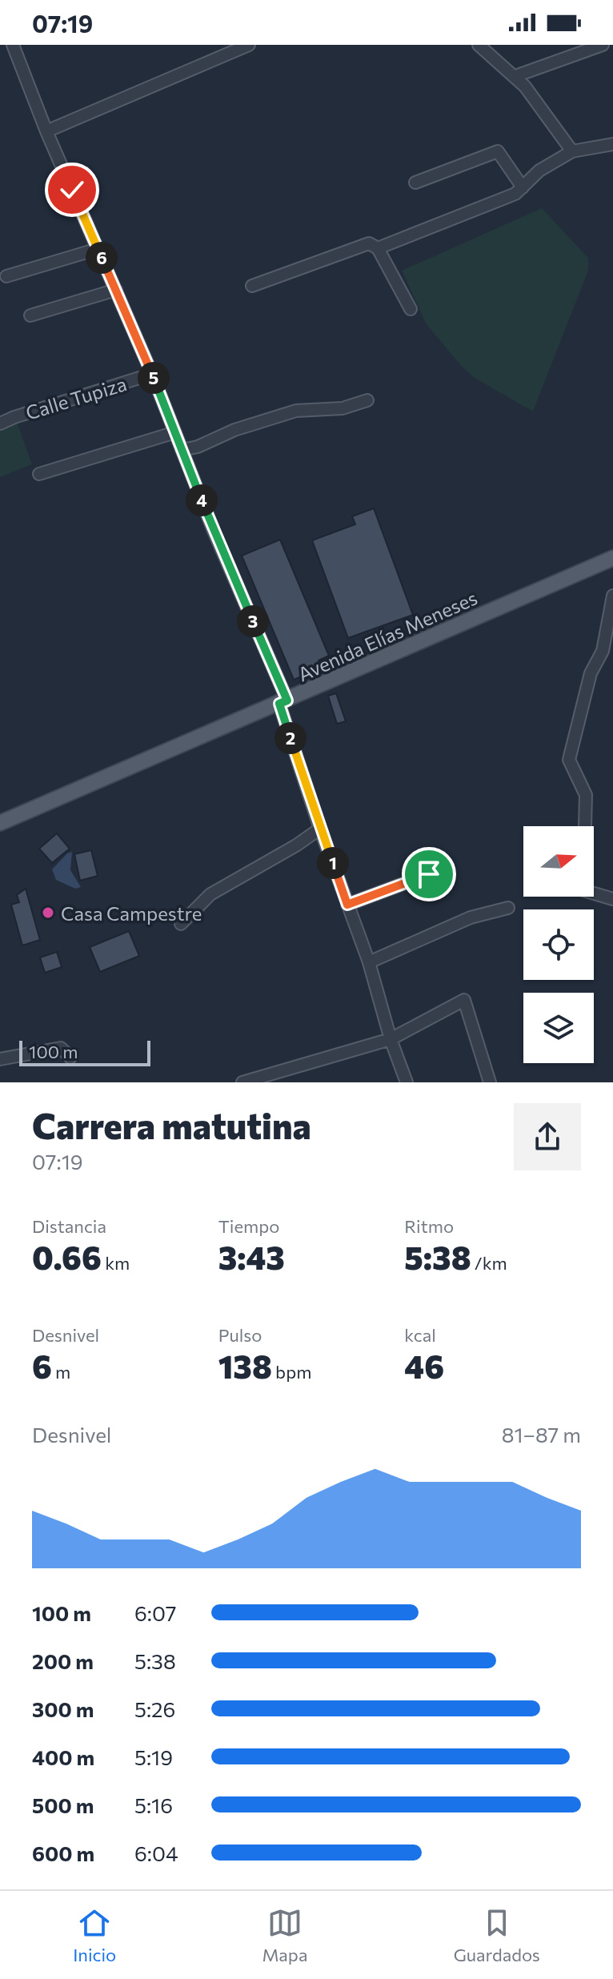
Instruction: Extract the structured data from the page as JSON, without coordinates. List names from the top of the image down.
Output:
{
  "streets": {
    "main road": ["Avenida Elías Meneses"],
    "street": ["Calle Tupiza"]
  },
  "places": ["Casa Campestre"],
  "scale_bar": "100 m",
  "north": "right",
  "page": {
    "status": "07:19",
    "pins": [
      "6",
      "5",
      "4",
      "3",
      "2",
      "1"
    ],
    "scale": "100 m",
    "heading": ["Carrera matutina", "07:19"],
    "stats": [
      ["Distancia", "0.66 km"],
      ["Tiempo", "3:43"],
      ["Ritmo", "5:38 /km"],
      ["Desnivel", "6 m"],
      ["Pulso", "138 bpm"],
      ["kcal", "46"]
    ],
    "chart": ["Desnivel", "81–87 m"],
    "list": [
      {
        "name": "100 m",
        "note": "6:07"
      },
      {
        "name": "200 m",
        "note": "5:38"
      },
      {
        "name": "300 m",
        "note": "5:26"
      },
      {
        "name": "400 m",
        "note": "5:19"
      },
      {
        "name": "500 m",
        "note": "5:16"
      },
      {
        "name": "600 m",
        "note": "6:04"
      }
    ],
    "tabs": ["Inicio", "Mapa", "Guardados"]
  }
}
